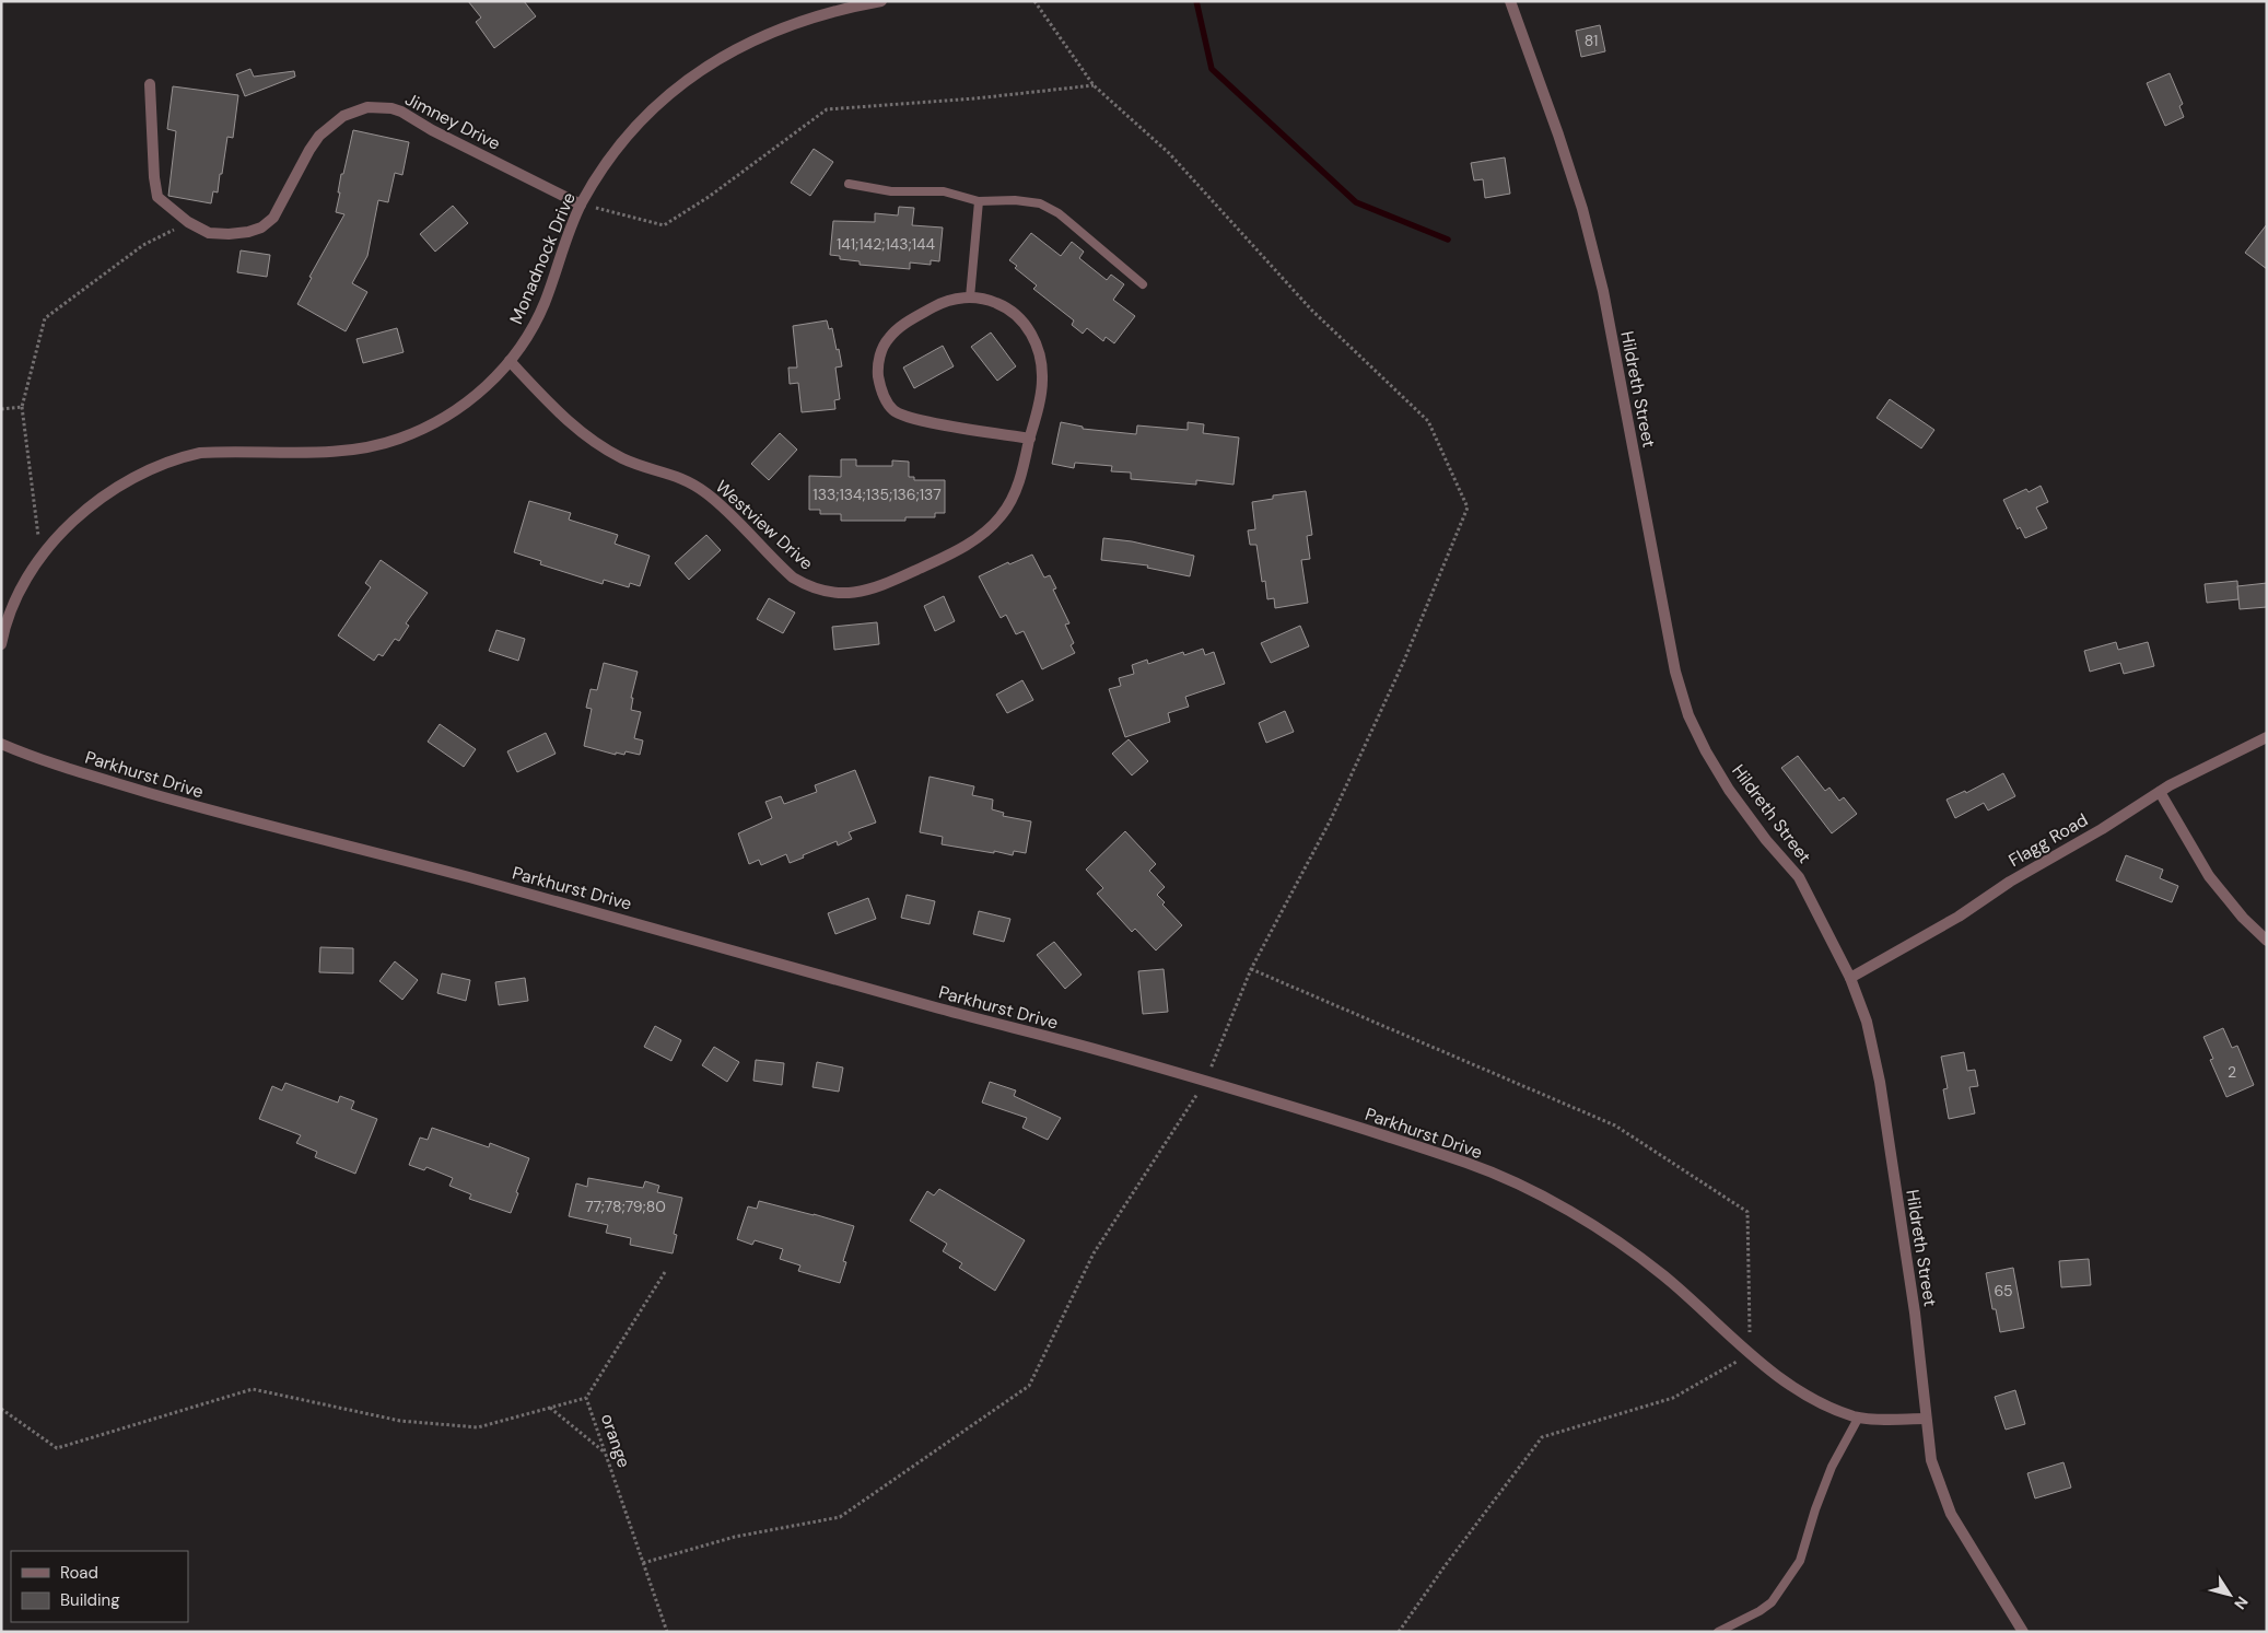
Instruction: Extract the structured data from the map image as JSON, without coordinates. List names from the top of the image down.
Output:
{
  "streets": {
    "street": [
      "Jimney Drive",
      "Monadnock Drive",
      "Hildreth Street",
      "Westview Drive",
      "Parkhurst Drive",
      "Flagg Road"
    ],
    "path": ["orange"]
  },
  "crossings": [
    ["Jimney Drive", "Monadnock Drive"],
    ["Monadnock Drive", "Westview Drive"],
    ["Hildreth Street", "Parkhurst Drive"],
    ["Hildreth Street", "Flagg Road"]
  ],
  "house_numbers": [
    "81",
    "141;142;143;144",
    "133;134;135;136;137",
    "2",
    "77;78;79;80",
    "65"
  ],
  "legend": ["Road", "Building"],
  "north": "bottom right"
}
